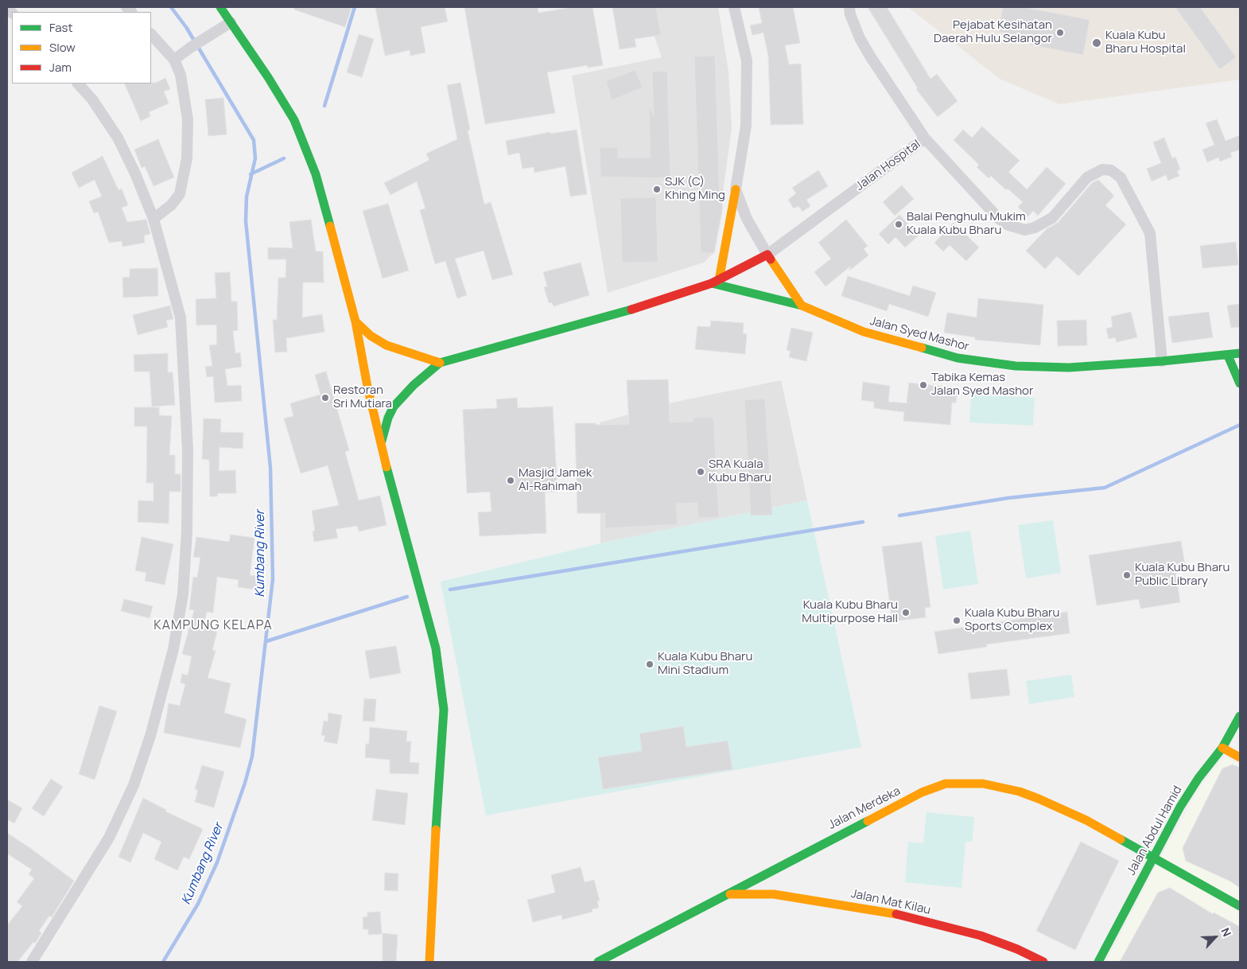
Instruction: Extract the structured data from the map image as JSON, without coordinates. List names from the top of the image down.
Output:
{
  "streets": {
    "street": [
      "Jalan Hospital",
      "Jalan Syed Mashor",
      "Jalan Merdeka",
      "Jalan Abdul Hamid",
      "Jalan Mat Kilau"
    ]
  },
  "crossings": [
    ["Jalan Merdeka", "Jalan Abdul Hamid"],
    ["Jalan Merdeka", "Jalan Mat Kilau"]
  ],
  "districts": ["KAMPUNG KELAPA"],
  "water": ["Kumbang River"],
  "places": [
    "Pejabat Kesihatan Daerah Hulu Selangor",
    "Kuala Kubu Bharu Hospital",
    "SJK (C) Khing Ming",
    "Balai Penghulu Mukim Kuala Kubu Bharu",
    "Tabika Kemas Jalan Syed Mashor",
    "Restoran Sri Mutiara",
    "SRA Kuala Kubu Bharu",
    "Masjid Jamek Al-Rahimah",
    "Kuala Kubu Bharu Public Library",
    "Kuala Kubu Bharu Multipurpose Hall",
    "Kuala Kubu Bharu Sports Complex",
    "Kuala Kubu Bharu Mini Stadium"
  ],
  "legend": ["Fast", "Slow", "Jam"],
  "north": "top right"
}
